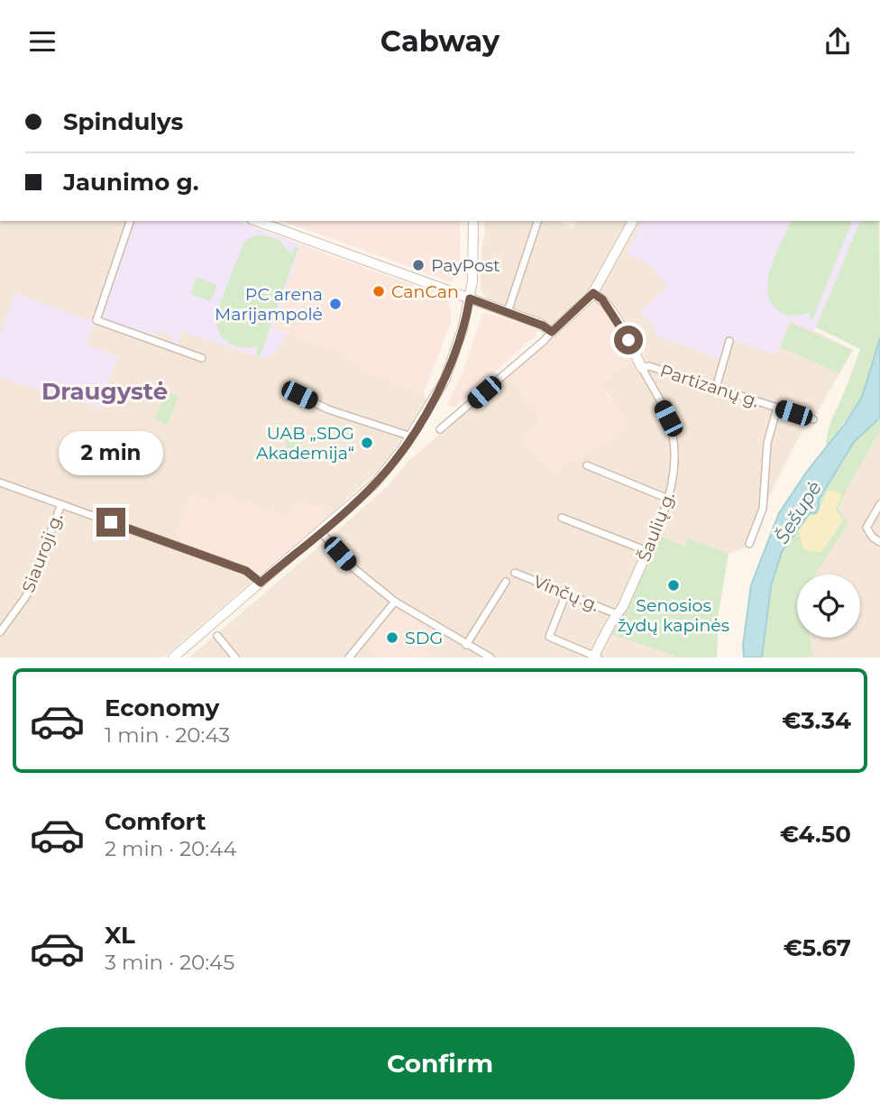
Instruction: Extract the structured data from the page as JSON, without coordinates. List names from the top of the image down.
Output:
{
  "streets": {
    "street": [
      "Partizanų g.",
      "Šaulių g.",
      "Siauroji g.",
      "Vinčų g."
    ]
  },
  "crossings": [
    ["Partizanų g.", "Šaulių g."],
    ["Šaulių g.", "Vinčų g."]
  ],
  "districts": ["Draugystė"],
  "water": ["Šešupė"],
  "places": [
    "PayPost",
    "CanCan",
    "PC arena Marijampolė",
    "UAB „SDG Akademija“",
    "Senosios žydų kapinės",
    "SDG"
  ],
  "page": {
    "header": "Cabway",
    "banner": ["Spindulys", "Jaunimo g."],
    "bubble": "2 min",
    "list": [
      {
        "name": "Economy",
        "note": "1 min · 20:43",
        "value": "€3.34"
      },
      {
        "name": "Comfort",
        "note": "2 min · 20:44",
        "value": "€4.50"
      },
      {
        "name": "XL",
        "note": "3 min · 20:45",
        "value": "€5.67"
      }
    ],
    "buttons": "Confirm"
  }
}
